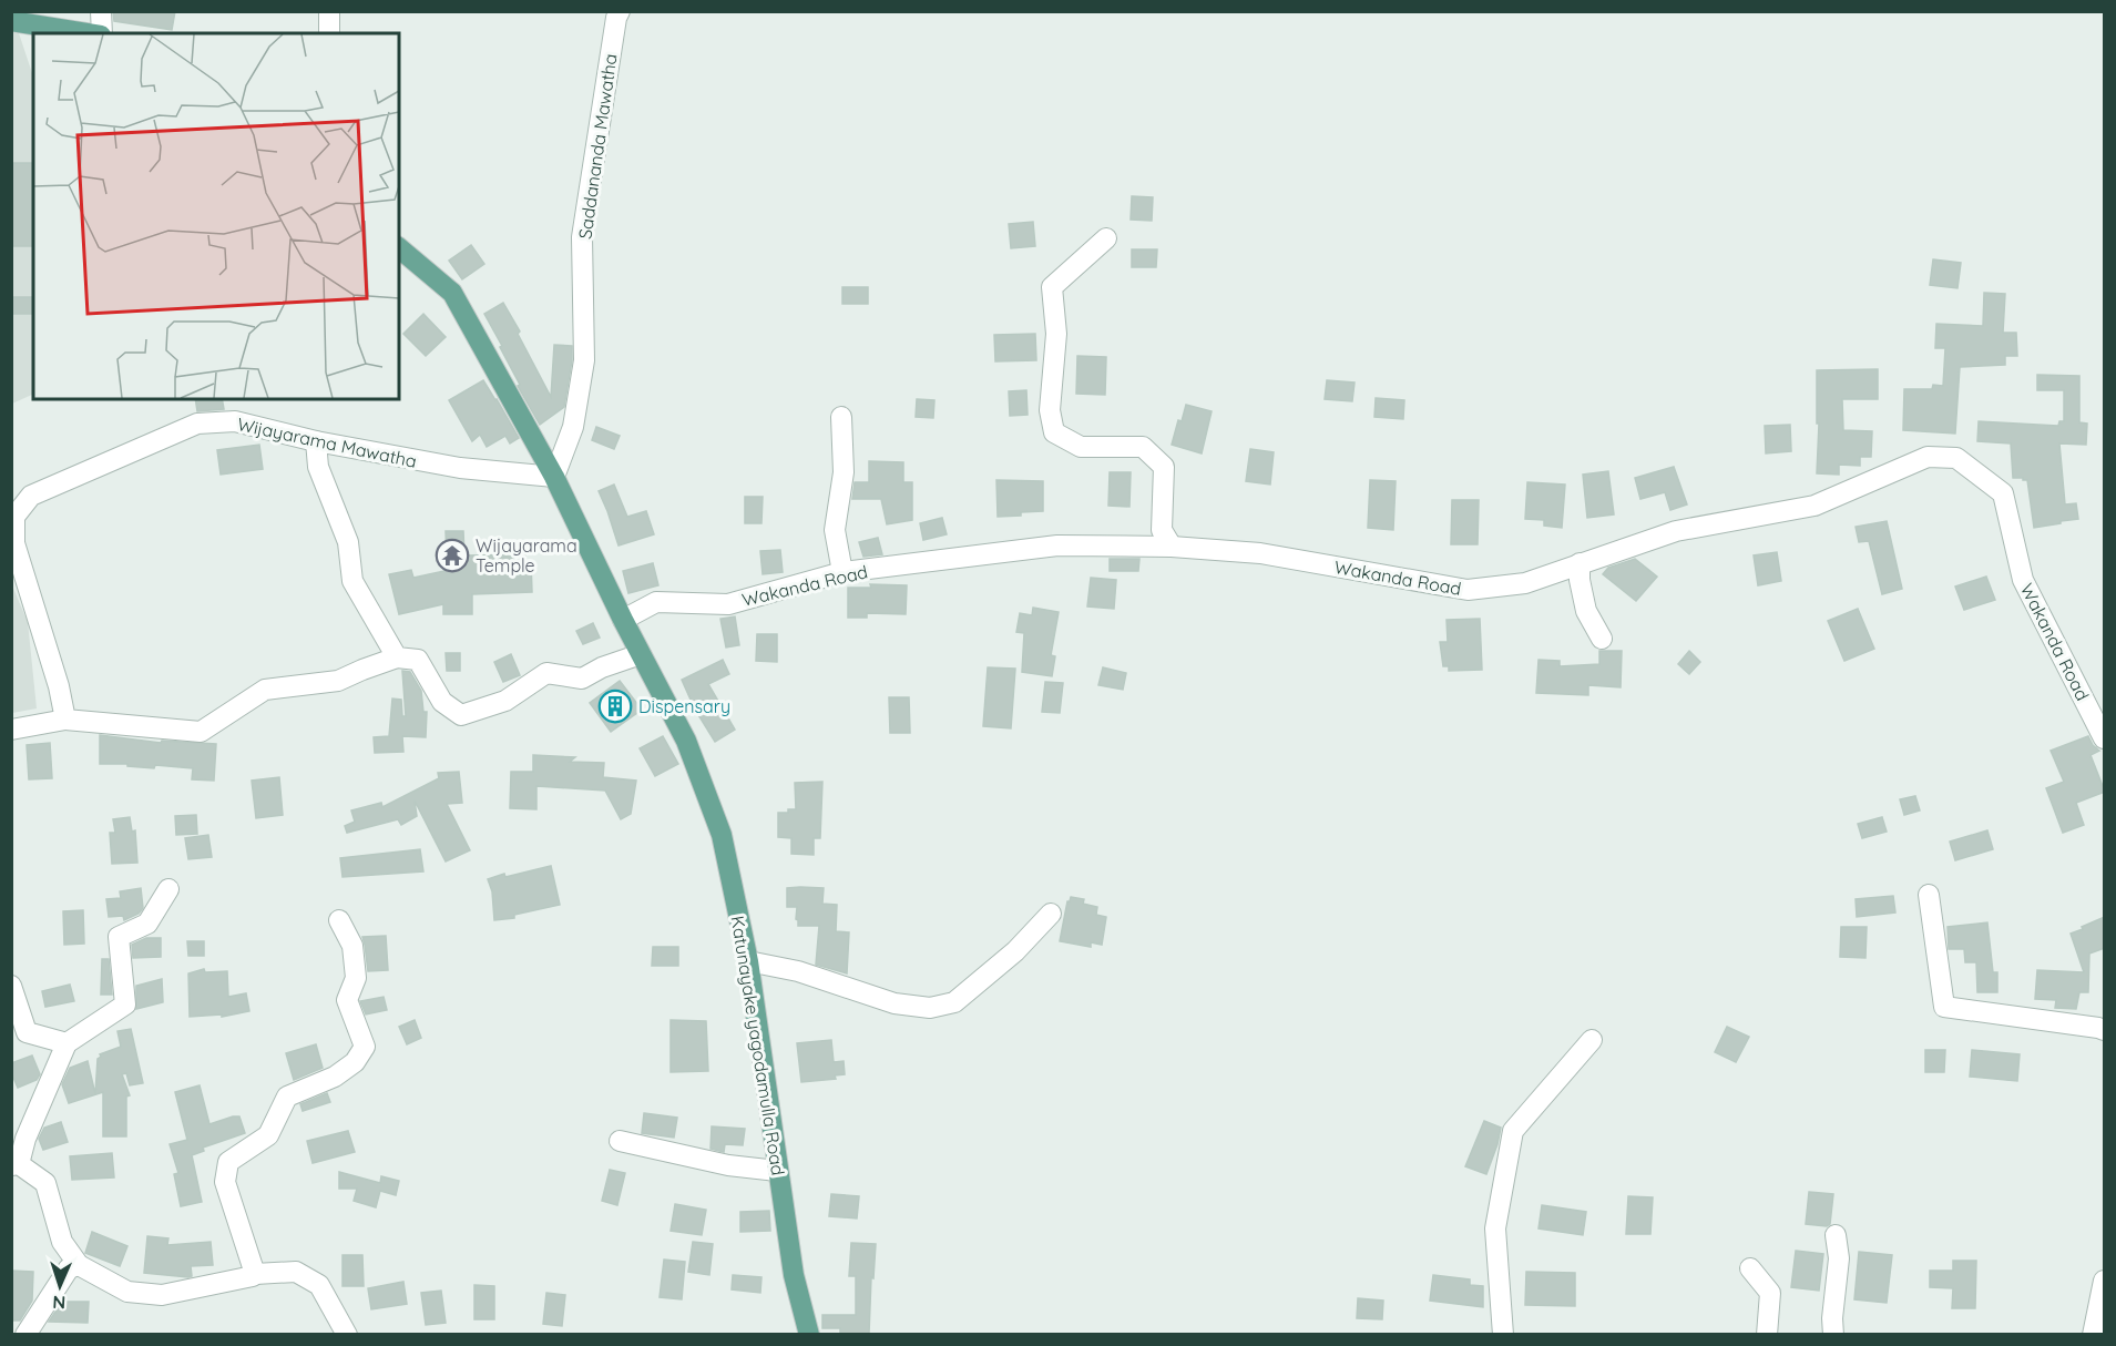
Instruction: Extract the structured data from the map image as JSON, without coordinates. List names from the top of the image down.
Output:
{
  "streets": {
    "main road": ["Katunayake yagodamulla Road"],
    "street": ["Saddananda Mawatha", "Wijayarama Mawatha", "Wakanda Road"]
  },
  "crossings": [
    ["Saddananda Mawatha", "Wijayarama Mawatha"],
    ["Saddananda Mawatha", "Katunayake yagodamulla Road"],
    ["Wijayarama Mawatha", "Katunayake yagodamulla Road"],
    ["Wakanda Road", "Katunayake yagodamulla Road"]
  ],
  "places": {
    "temple": ["Wijayarama Temple"],
    "building": ["Dispensary"]
  },
  "north": "bottom"
}
